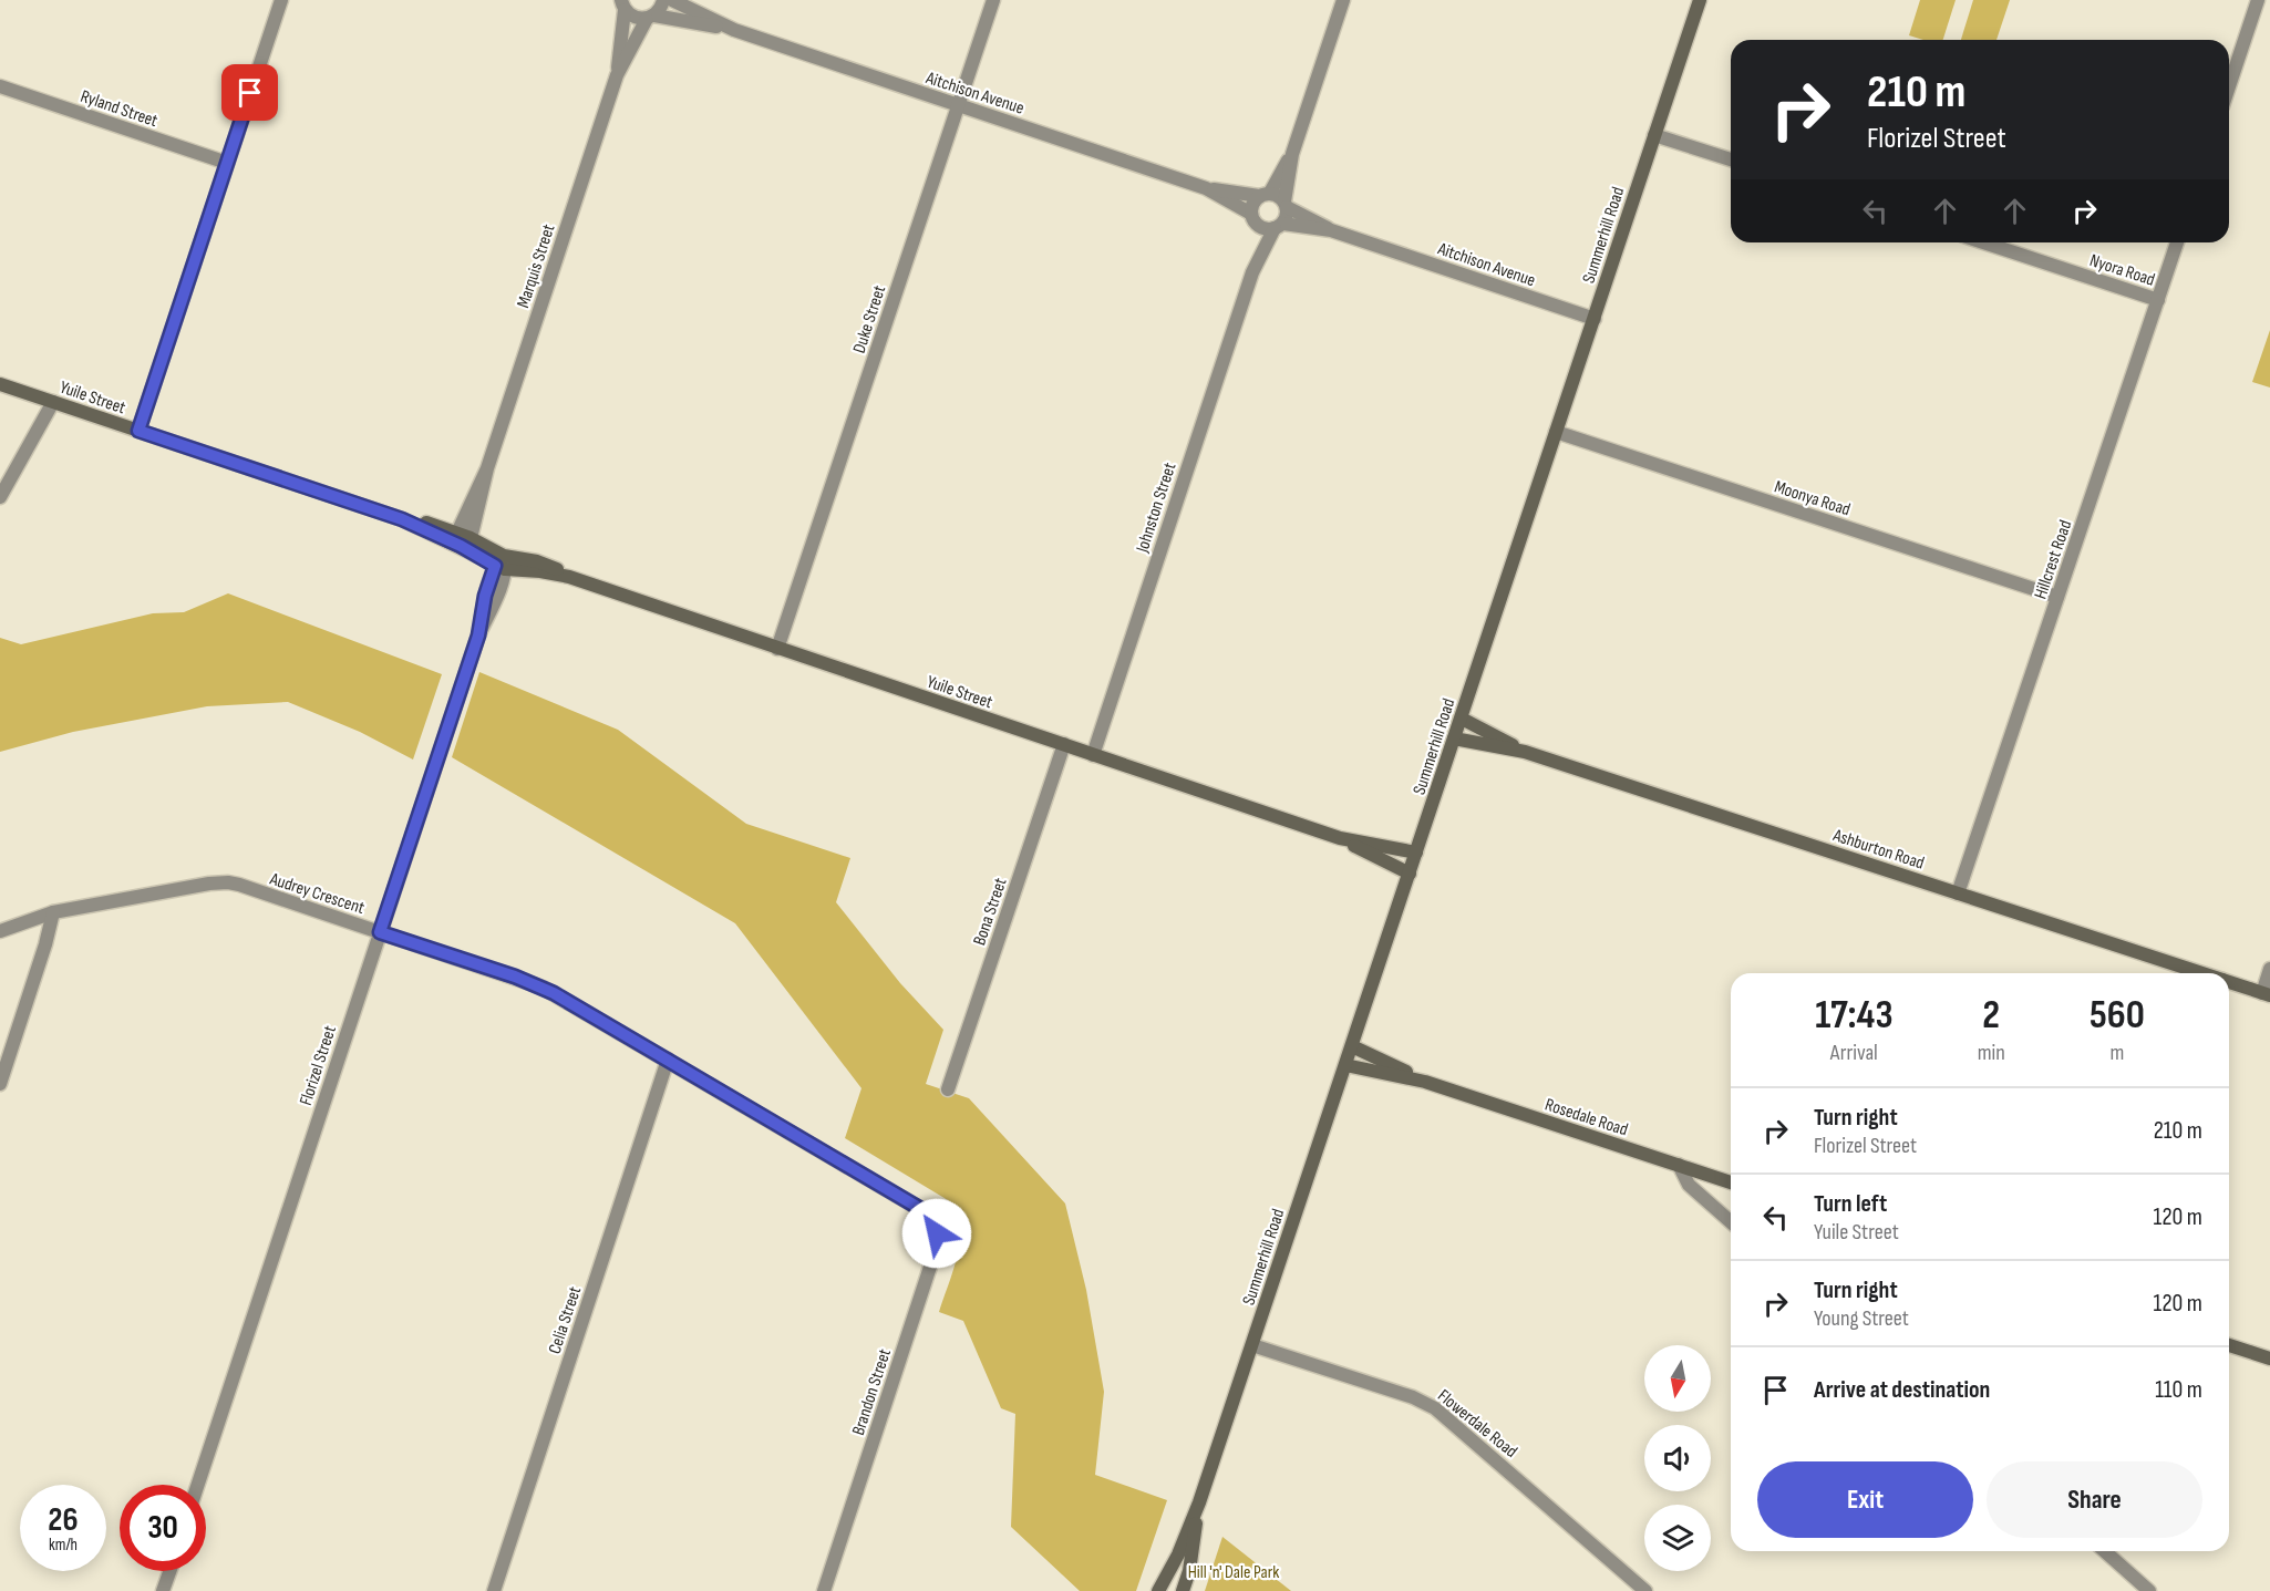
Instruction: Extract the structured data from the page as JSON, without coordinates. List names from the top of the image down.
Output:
{
  "streets": {
    "street": [
      "Aitchison Avenue",
      "Ryland Street",
      "Summerhill Road",
      "Marquis Street",
      "Nyora Road",
      "Duke Street",
      "Yuile Street",
      "Moonya Road",
      "Johnston Street",
      "Hillcrest Road",
      "Ashburton Road",
      "Audrey Crescent",
      "Bona Street",
      "Florizel Street",
      "Rosedale Road",
      "Celia Street",
      "Brandon Street",
      "Flowerdale Road"
    ]
  },
  "crossings": [
    ["Aitchison Avenue", "Summerhill Road"],
    ["Aitchison Avenue", "Marquis Street"],
    ["Aitchison Avenue", "Duke Street"],
    ["Aitchison Avenue", "Johnston Street"],
    ["Summerhill Road", "Yuile Street"],
    ["Summerhill Road", "Moonya Road"],
    ["Summerhill Road", "Ashburton Road"],
    ["Summerhill Road", "Rosedale Road"],
    ["Summerhill Road", "Flowerdale Road"],
    ["Marquis Street", "Yuile Street"],
    ["Nyora Road", "Hillcrest Road"],
    ["Duke Street", "Yuile Street"],
    ["Yuile Street", "Johnston Street"],
    ["Yuile Street", "Bona Street"],
    ["Yuile Street", "Florizel Street"],
    ["Moonya Road", "Hillcrest Road"],
    ["Hillcrest Road", "Ashburton Road"],
    ["Audrey Crescent", "Florizel Street"],
    ["Audrey Crescent", "Celia Street"],
    ["Audrey Crescent", "Brandon Street"]
  ],
  "parks": ["Hill 'n' Dale Park"],
  "north": "bottom",
  "page": {
    "turn": ["210 m", "Florizel Street"],
    "eta": [
      "17:43",
      "Arrival",
      "2",
      "min",
      "560",
      "m"
    ],
    "list": [
      {
        "name": "Turn right",
        "note": "Florizel Street",
        "value": "210 m"
      },
      {
        "name": "Turn left",
        "note": "Yuile Street",
        "value": "120 m"
      },
      {
        "name": "Turn right",
        "note": "Young Street",
        "value": "120 m"
      },
      {
        "name": "Arrive at destination",
        "value": "110 m"
      }
    ],
    "buttons": ["Exit", "Share"],
    "speed": "26 km/h",
    "limit": "30"
  }
}
